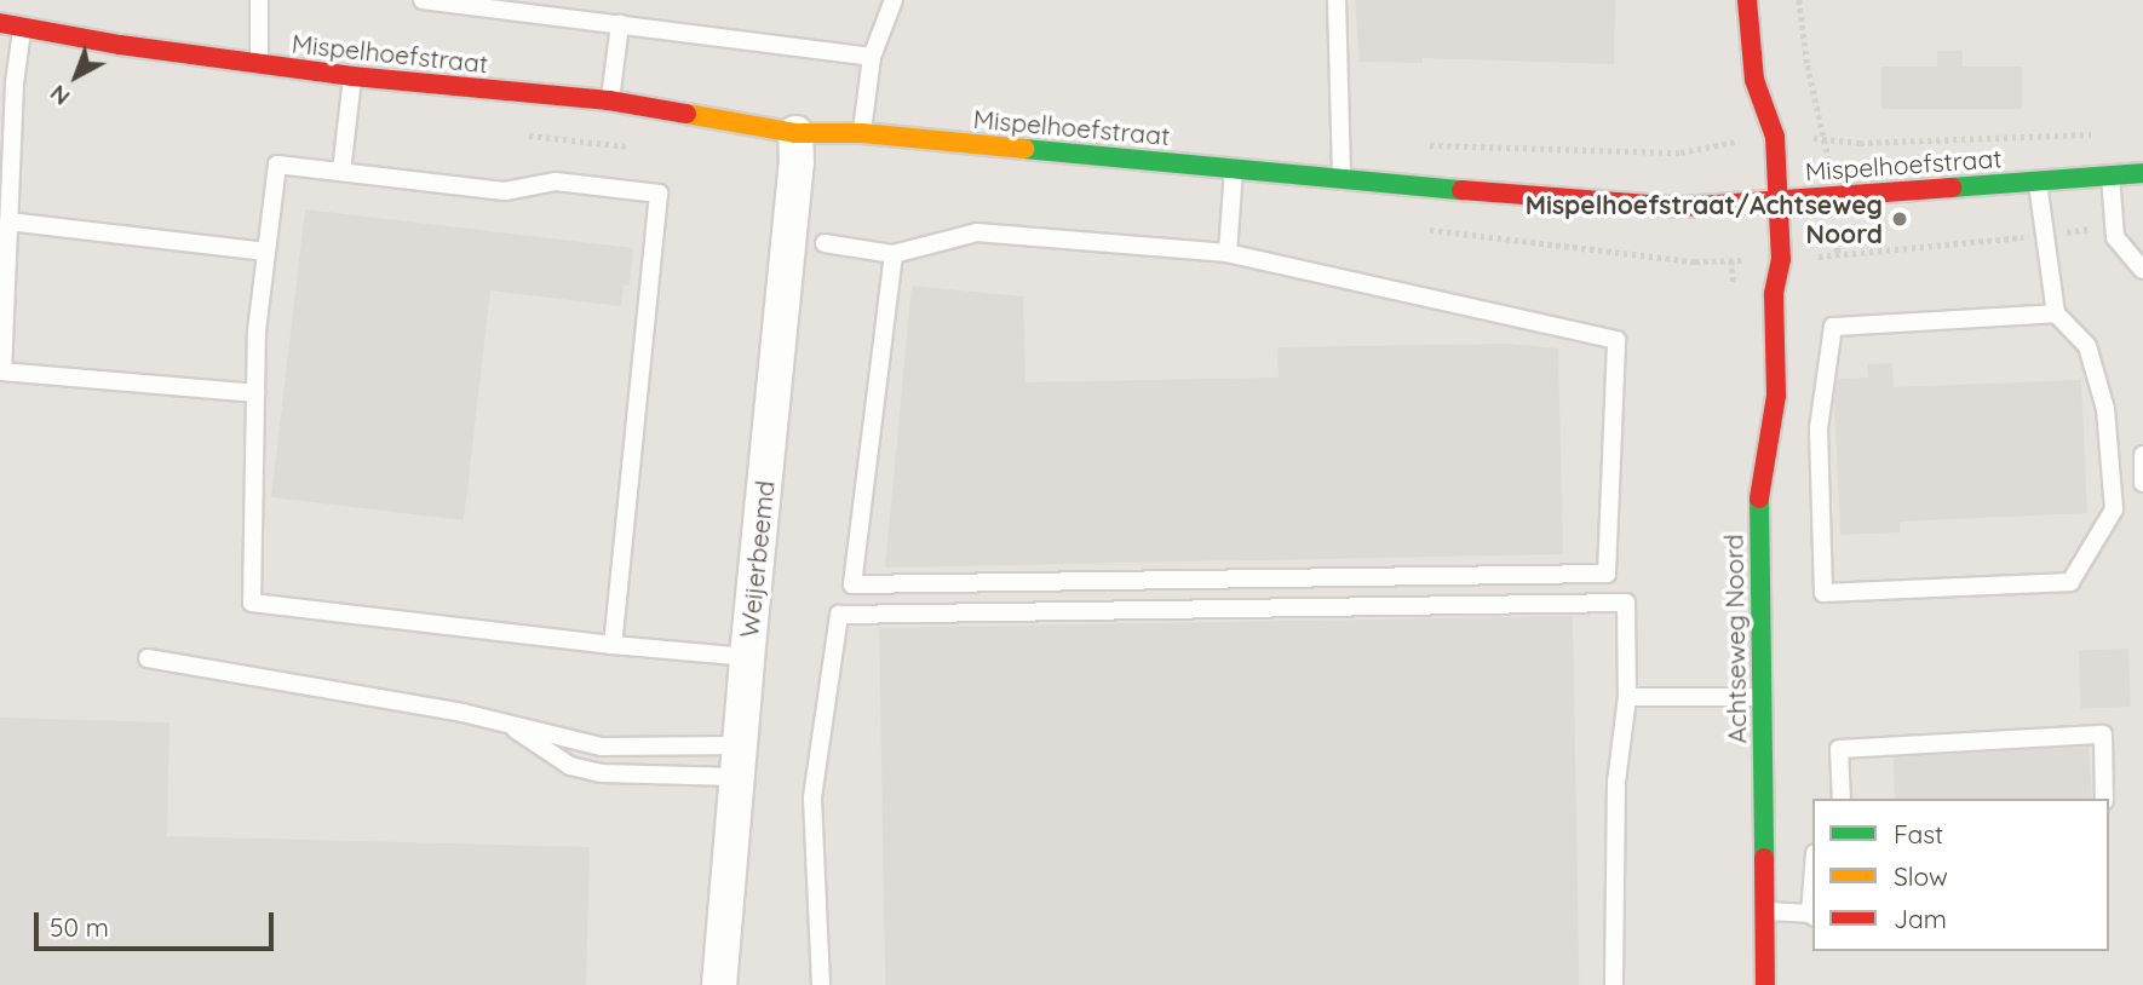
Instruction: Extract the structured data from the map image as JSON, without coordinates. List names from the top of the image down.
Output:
{
  "streets": {
    "street": ["Mispelhoefstraat", "Weijerbeemd", "Achtseweg Noord"]
  },
  "crossings": [
    ["Mispelhoefstraat", "Weijerbeemd"],
    ["Mispelhoefstraat", "Achtseweg Noord"]
  ],
  "places": ["Mispelhoefstraat/Achtseweg Noord"],
  "legend": ["Fast", "Slow", "Jam"],
  "scale_bar": "50 m",
  "north": "bottom left"
}
